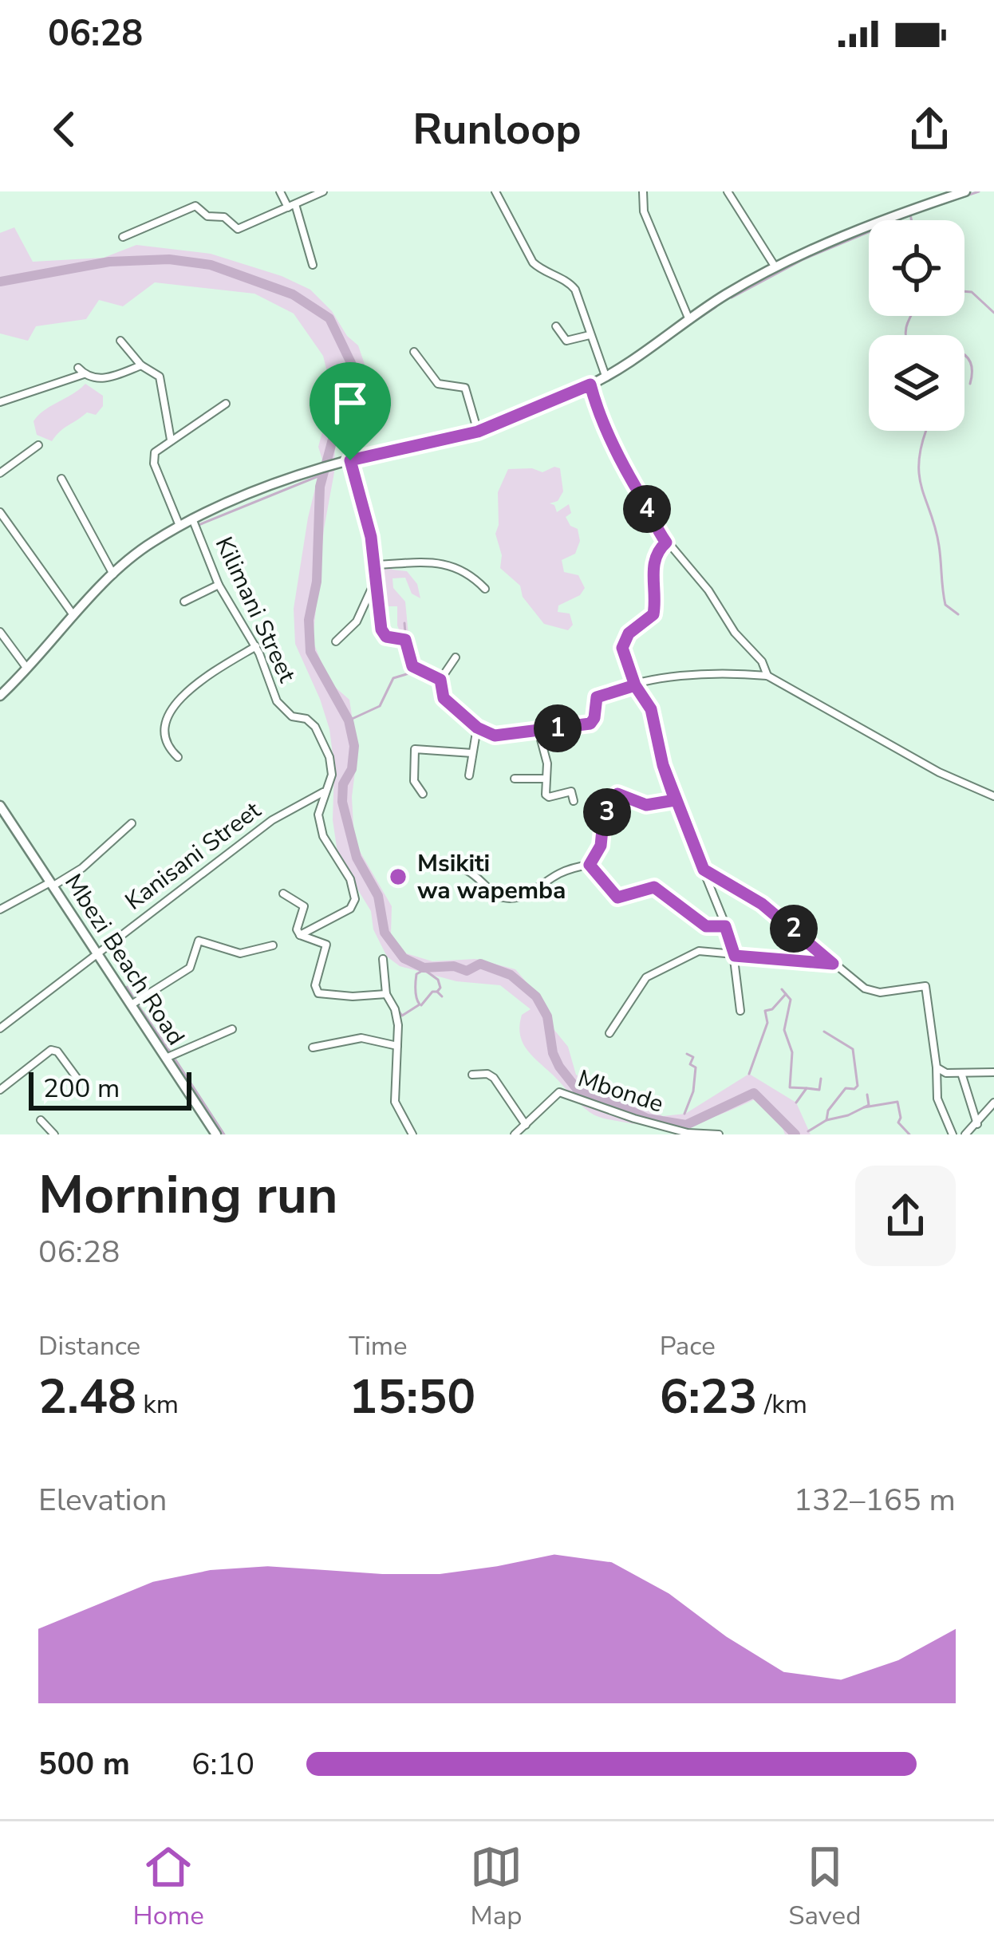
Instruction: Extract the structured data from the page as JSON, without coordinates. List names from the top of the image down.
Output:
{
  "streets": {
    "main road": ["Mbezi Beach Road"],
    "street": ["Kilimani Street", "Kanisani Street", "Mbonde"]
  },
  "crossings": [
    ["Kilimani Street", "Kanisani Street"],
    ["Kanisani Street", "Mbezi Beach Road"]
  ],
  "places": ["Msikiti wa wapemba"],
  "scale_bar": "200 m",
  "page": {
    "status": "06:28",
    "header": "Runloop",
    "pins": [
      "4",
      "1",
      "3",
      "2"
    ],
    "scale": "200 m",
    "heading": ["Morning run", "06:28"],
    "stats": [
      ["Distance", "2.48 km"],
      ["Time", "15:50"],
      ["Pace", "6:23 /km"]
    ],
    "chart": ["Elevation", "132–165 m"],
    "list": [
      {
        "name": "500 m",
        "note": "6:10"
      }
    ],
    "tabs": ["Home", "Map", "Saved"]
  }
}
